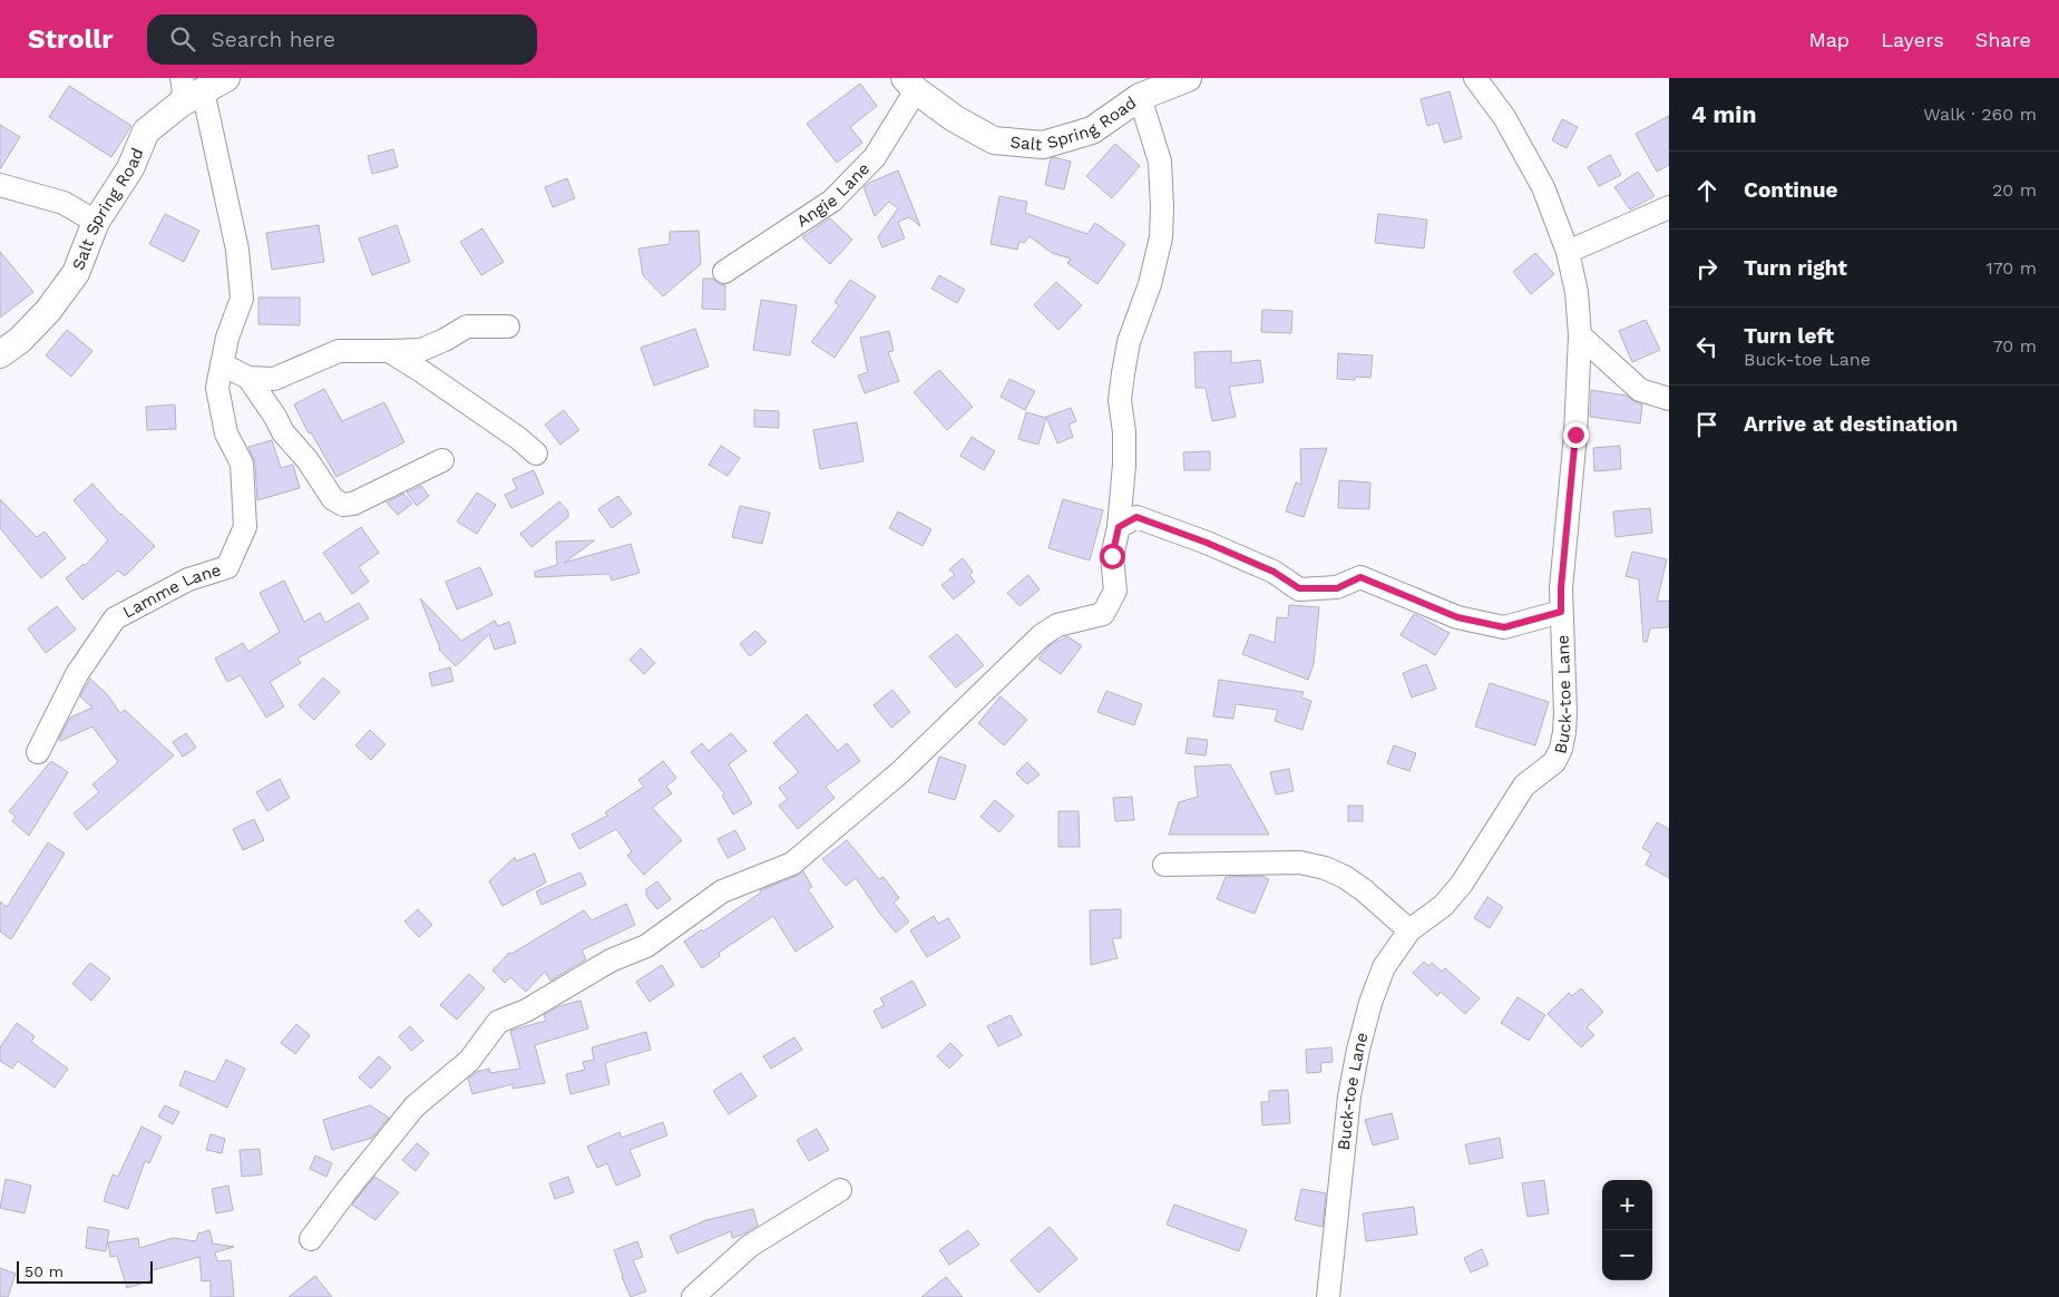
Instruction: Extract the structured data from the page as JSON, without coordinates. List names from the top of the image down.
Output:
{
  "streets": {
    "street": [
      "Salt Spring Road",
      "Angie Lane",
      "Lamme Lane",
      "Buck-toe Lane"
    ]
  },
  "crossings": [
    ["Salt Spring Road", "Angie Lane"],
    ["Salt Spring Road", "Lamme Lane"]
  ],
  "scale_bar": "50 m",
  "page": {
    "header": "Strollr",
    "search": "Search here",
    "nav": ["Map", "Layers", "Share"],
    "heading": ["4 min", "Walk · 260 m"],
    "list": [
      ["Continue", "20 m"],
      ["Turn right", "170 m"],
      ["Turn left", "Buck-toe Lane", "70 m"],
      "Arrive at destination"
    ],
    "map_buttons": ["+", "−"],
    "scale": "50 m"
  }
}
